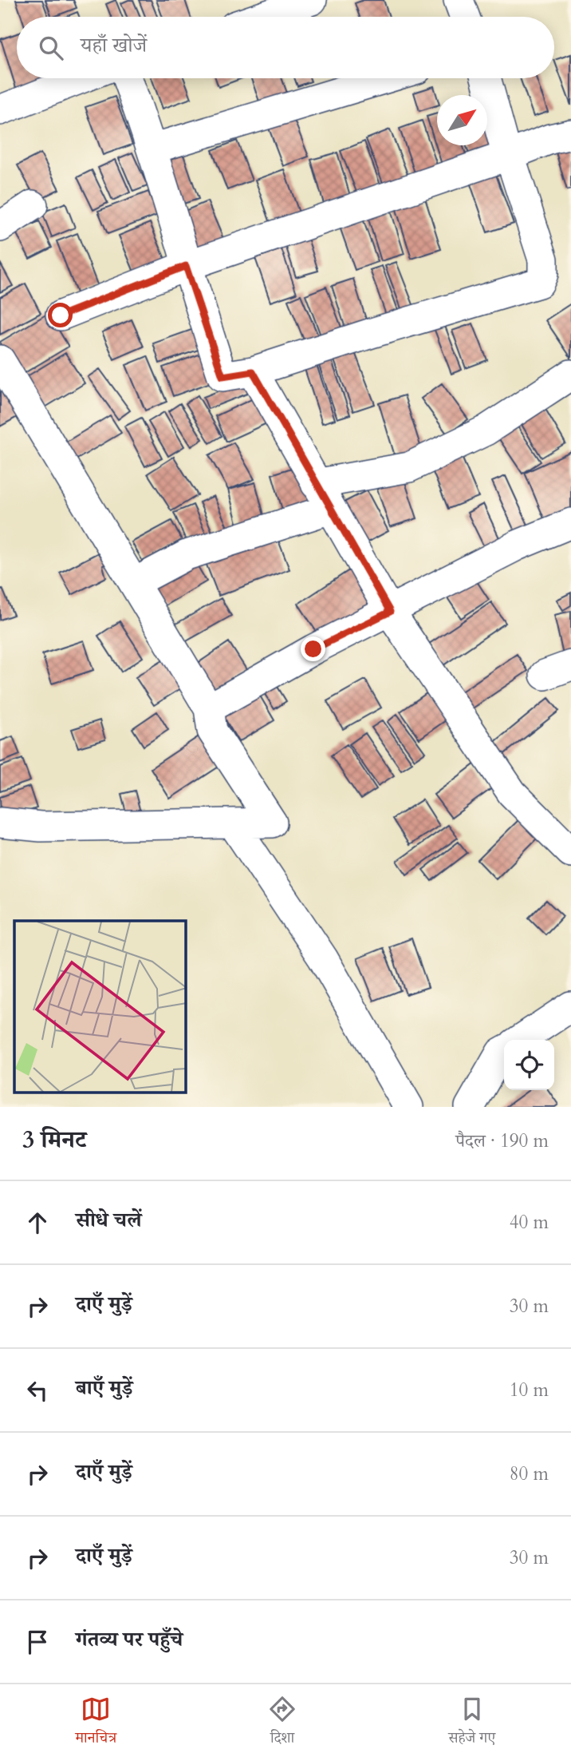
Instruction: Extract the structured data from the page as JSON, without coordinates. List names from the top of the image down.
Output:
{
  "north": "top right",
  "page": {
    "search": "यहाँ खोजें",
    "heading": ["3 मिनट", "पैदल · 190 m"],
    "list": [
      ["सीधे चलें", "40 m"],
      ["दाएँ मुड़ें", "30 m"],
      ["बाएँ मुड़ें", "10 m"],
      ["दाएँ मुड़ें", "80 m"],
      ["दाएँ मुड़ें", "30 m"],
      "गंतव्य पर पहुँचे"
    ],
    "nav": ["मानचित्र", "दिशा", "सहेजे गए"]
  }
}
